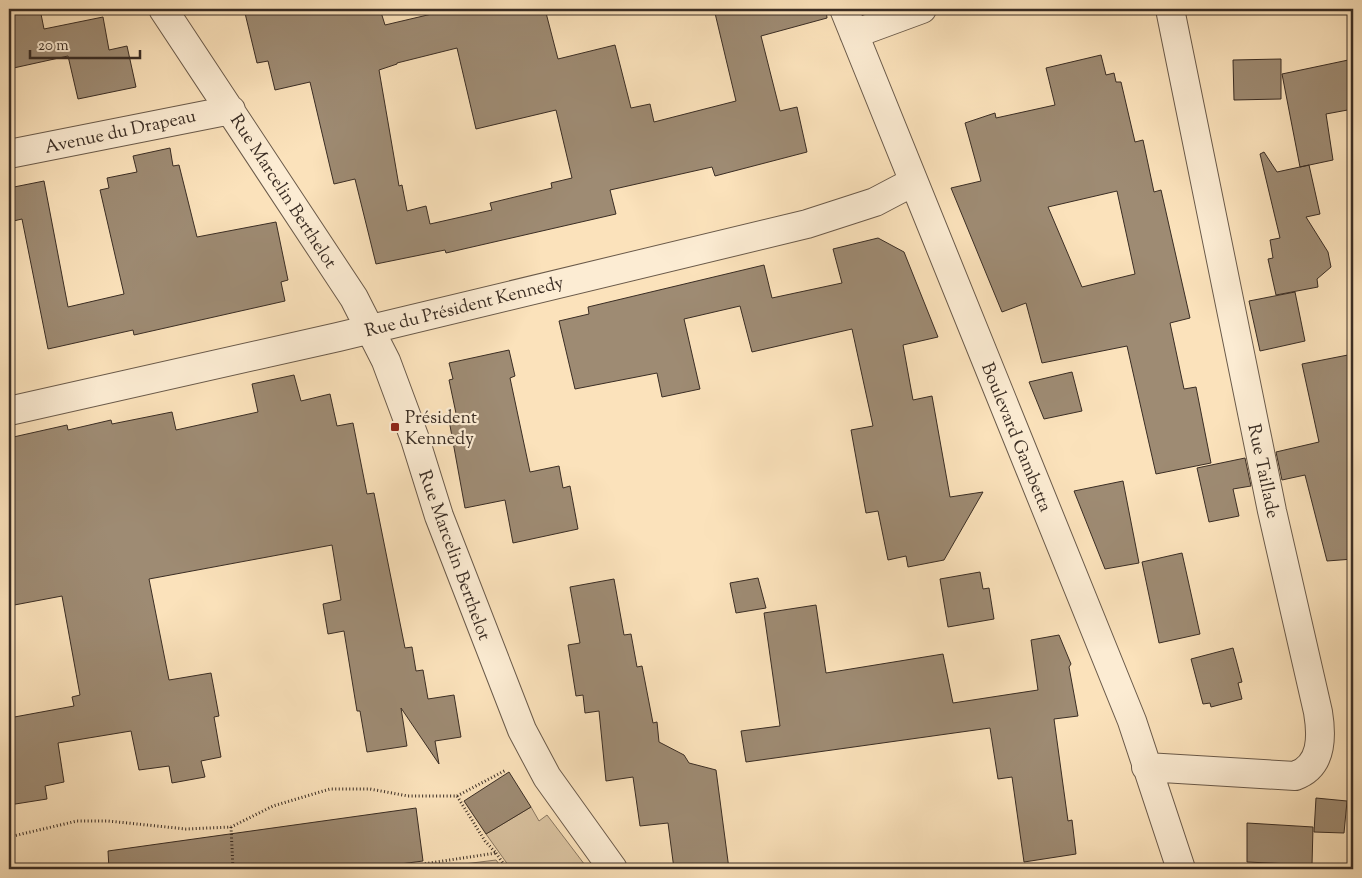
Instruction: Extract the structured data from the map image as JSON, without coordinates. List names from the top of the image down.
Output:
{
  "streets": {
    "street": [
      "Avenue du Drapeau",
      "Rue Marcelin Berthelot",
      "Rue du Président Kennedy",
      "Boulevard Gambetta",
      "Rue Taillade"
    ]
  },
  "crossings": [
    ["Avenue du Drapeau", "Rue Marcelin Berthelot"],
    ["Rue Marcelin Berthelot", "Rue du Président Kennedy"],
    ["Rue du Président Kennedy", "Boulevard Gambetta"],
    ["Boulevard Gambetta", "Rue Taillade"]
  ],
  "places": {
    "transit": ["Président Kennedy"]
  },
  "scale_bar": "20 m"
}
